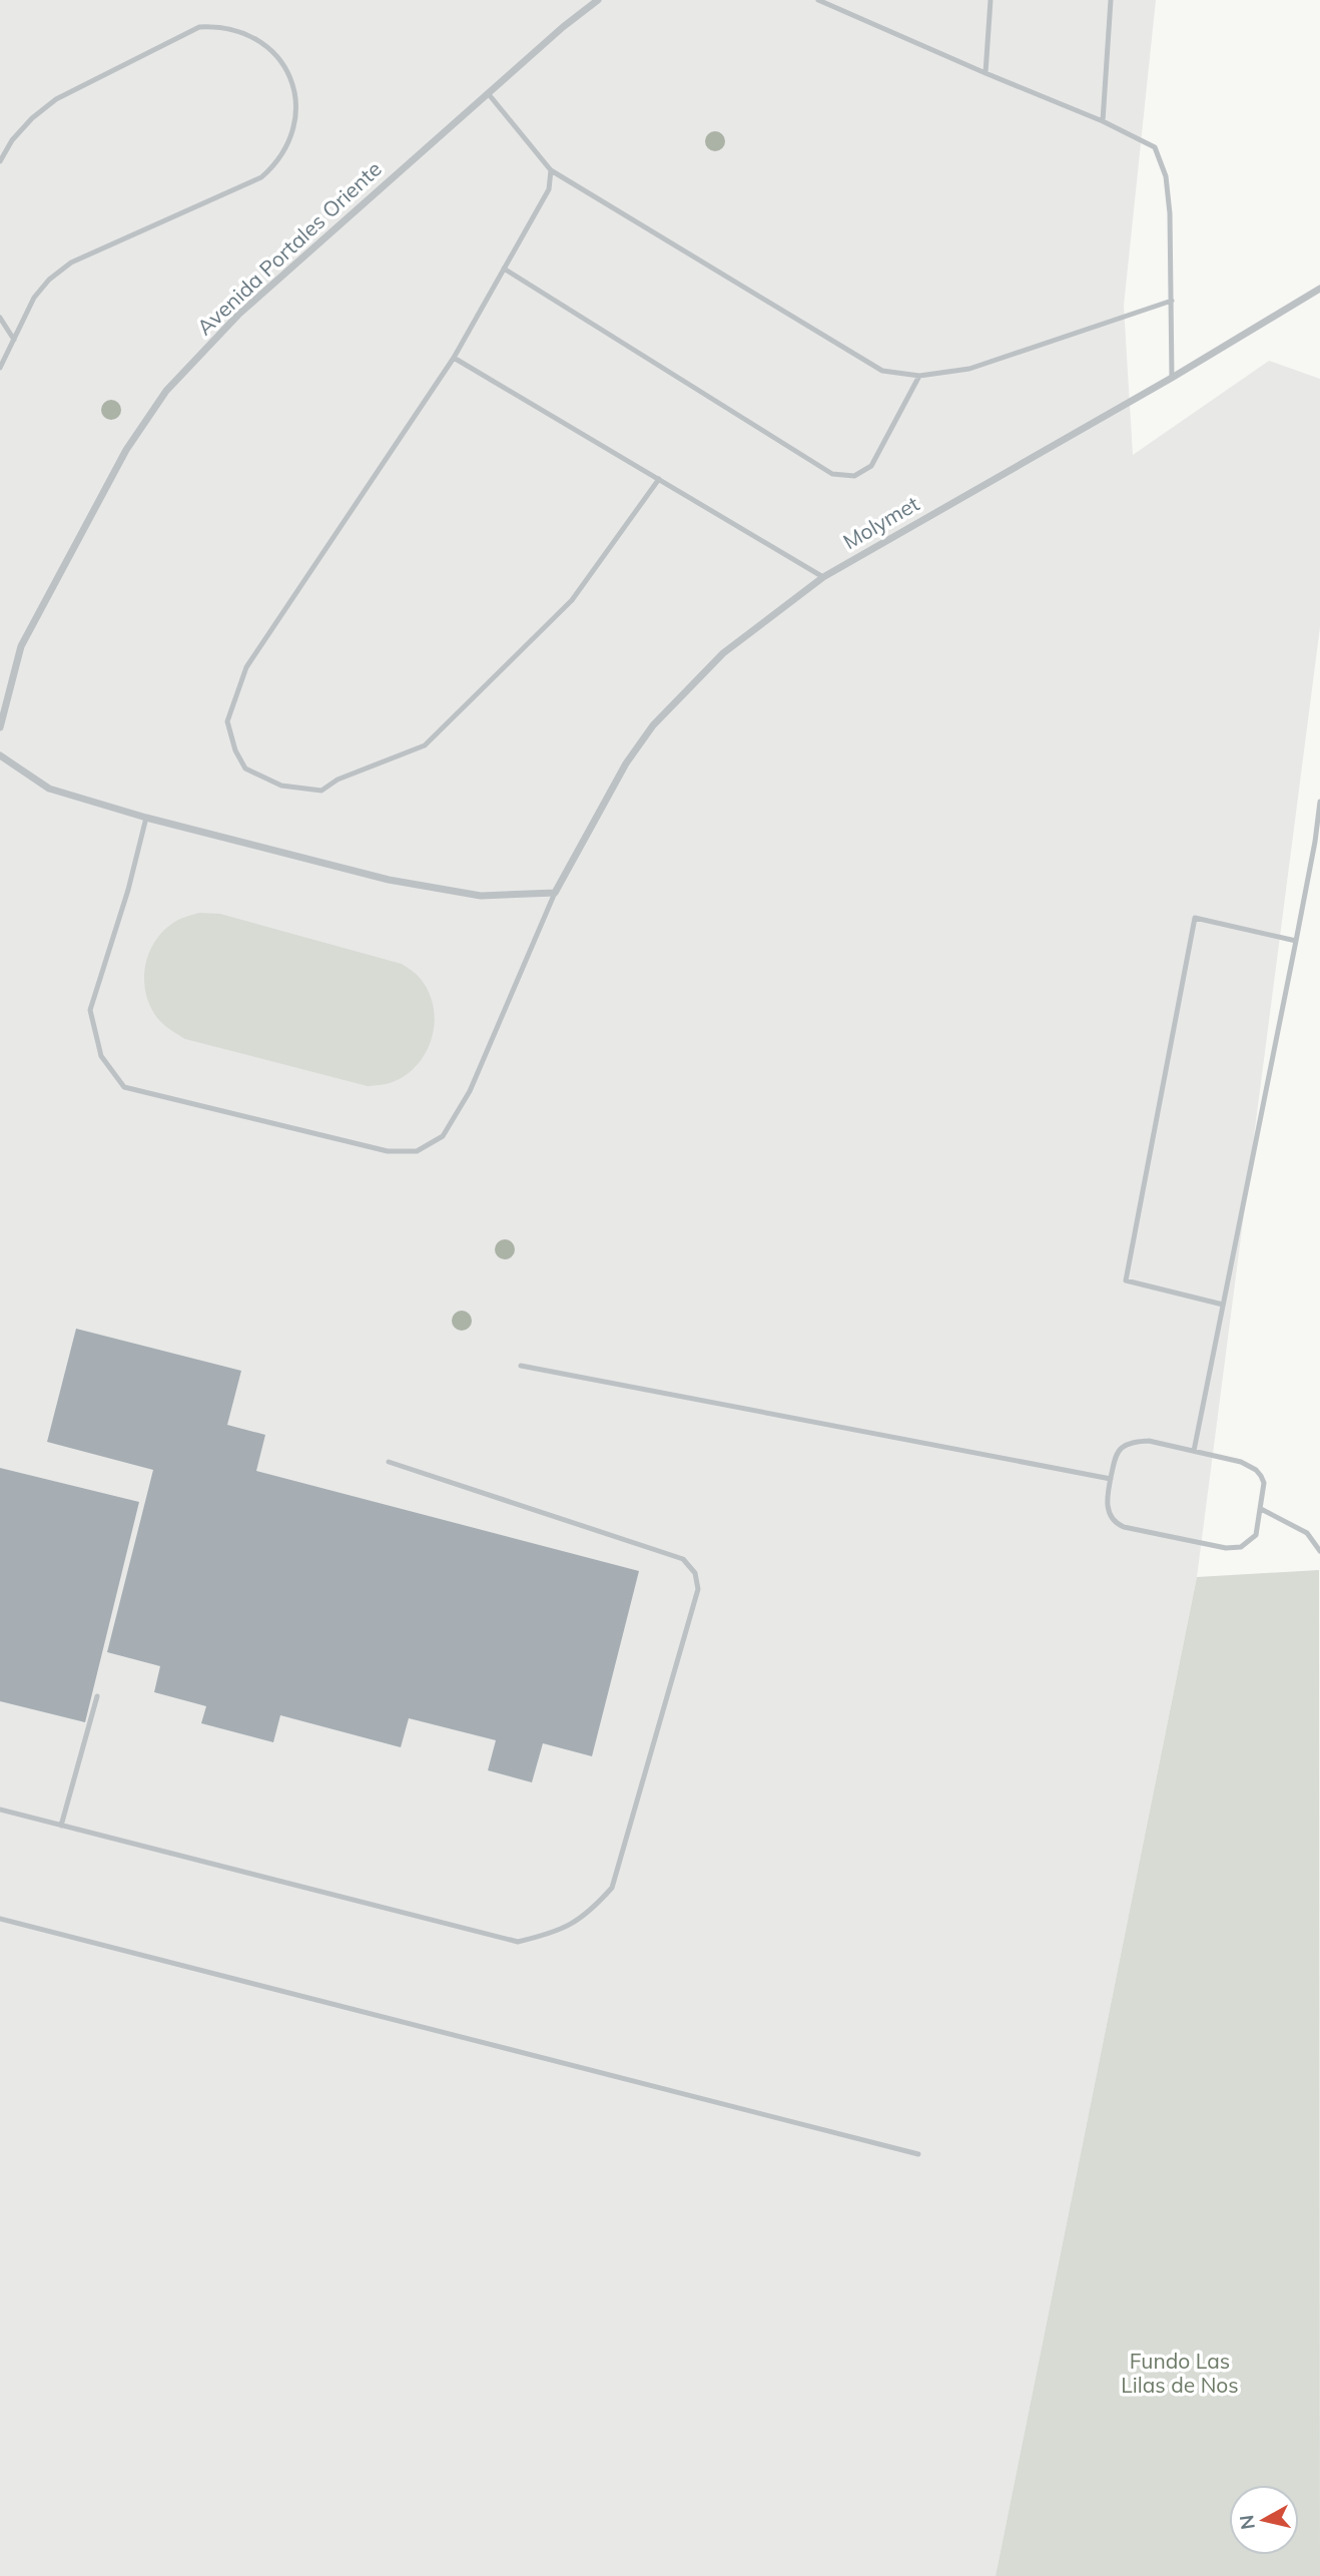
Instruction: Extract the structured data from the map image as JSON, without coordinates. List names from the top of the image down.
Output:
{
  "streets": {
    "street": ["Avenida Portales Oriente", "Molymet"]
  },
  "parks": ["Fundo Las Lilas de Nos"],
  "north": "left"
}
